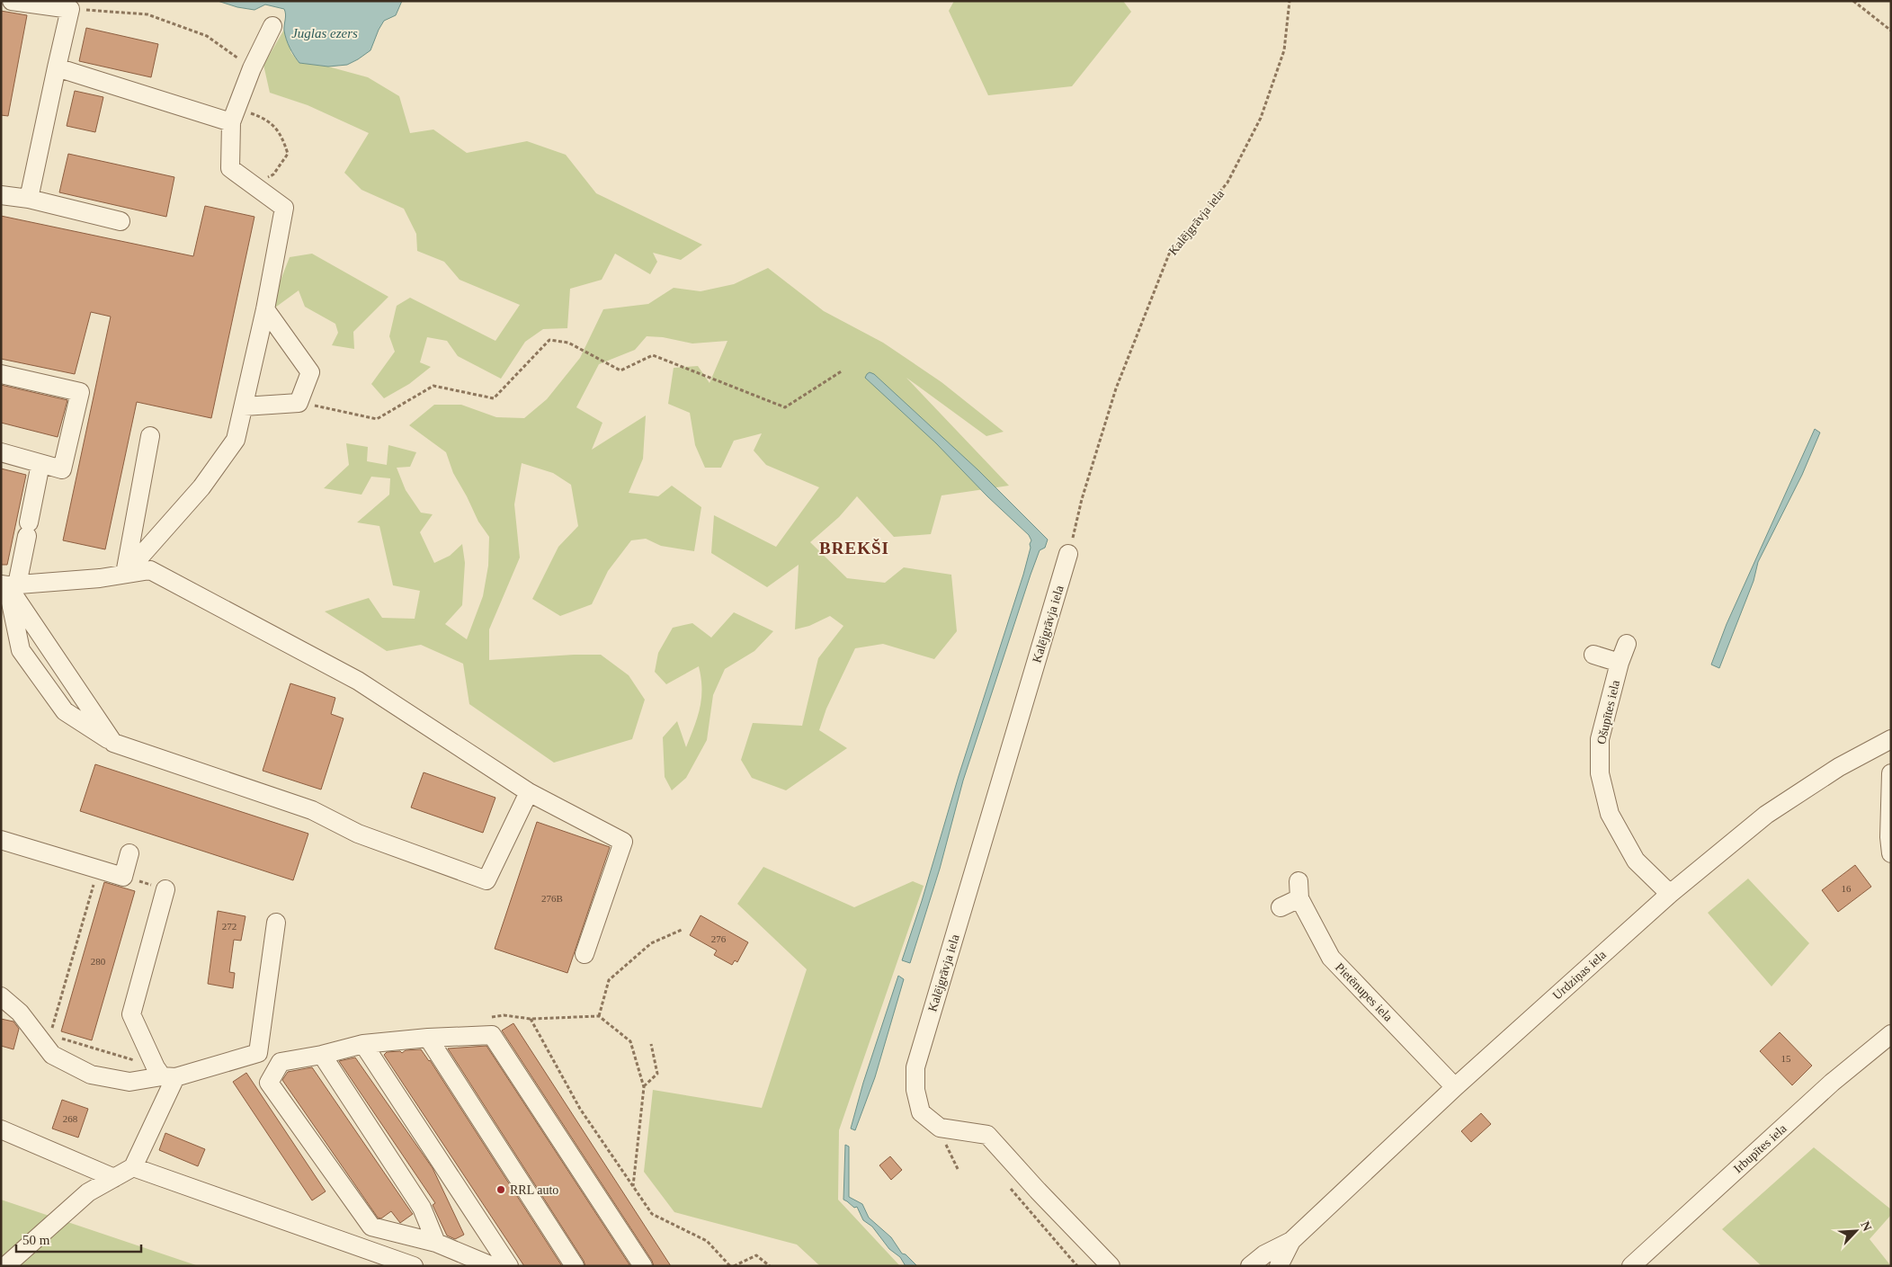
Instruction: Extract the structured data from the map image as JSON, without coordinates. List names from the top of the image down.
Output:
{
  "streets": {
    "street": [
      "Kalējgrāvja iela",
      "Ošupītes iela",
      "Urdziņas iela",
      "Pietēnupes iela",
      "Irbupītes iela"
    ]
  },
  "crossings": [
    ["Ošupītes iela", "Urdziņas iela"],
    ["Urdziņas iela", "Pietēnupes iela"]
  ],
  "districts": ["BREKŠI"],
  "water": ["Juglas ezers"],
  "places": ["RRL auto"],
  "house_numbers": [
    "16",
    "276B",
    "272",
    "276",
    "280",
    "15",
    "268"
  ],
  "scale_bar": "50 m",
  "north": "top right"
}
